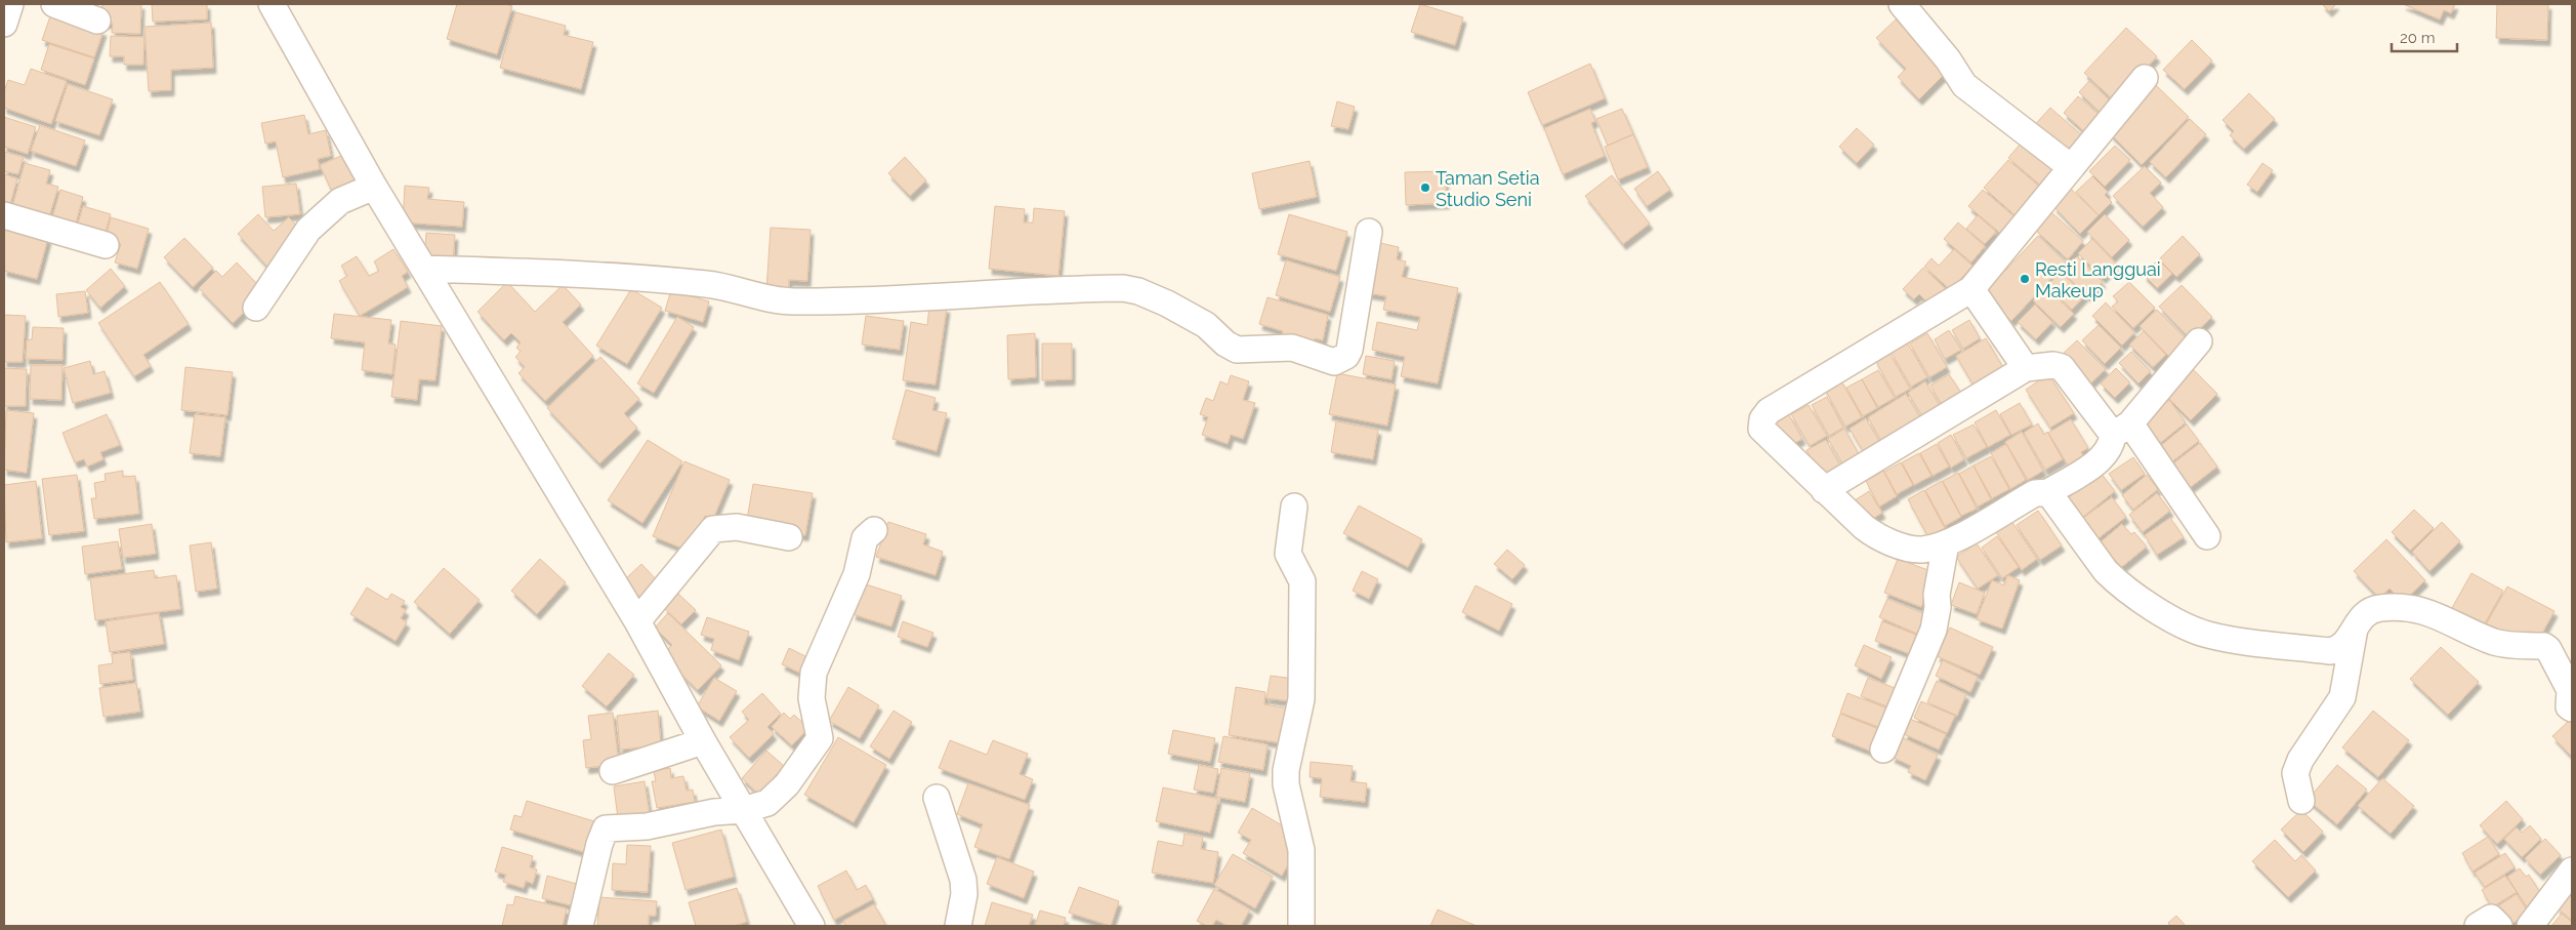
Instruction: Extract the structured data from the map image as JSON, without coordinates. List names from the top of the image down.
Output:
{
  "places": ["Taman Setia Studio Seni", "Resti Langguai Makeup"],
  "scale_bar": "20 m"
}
